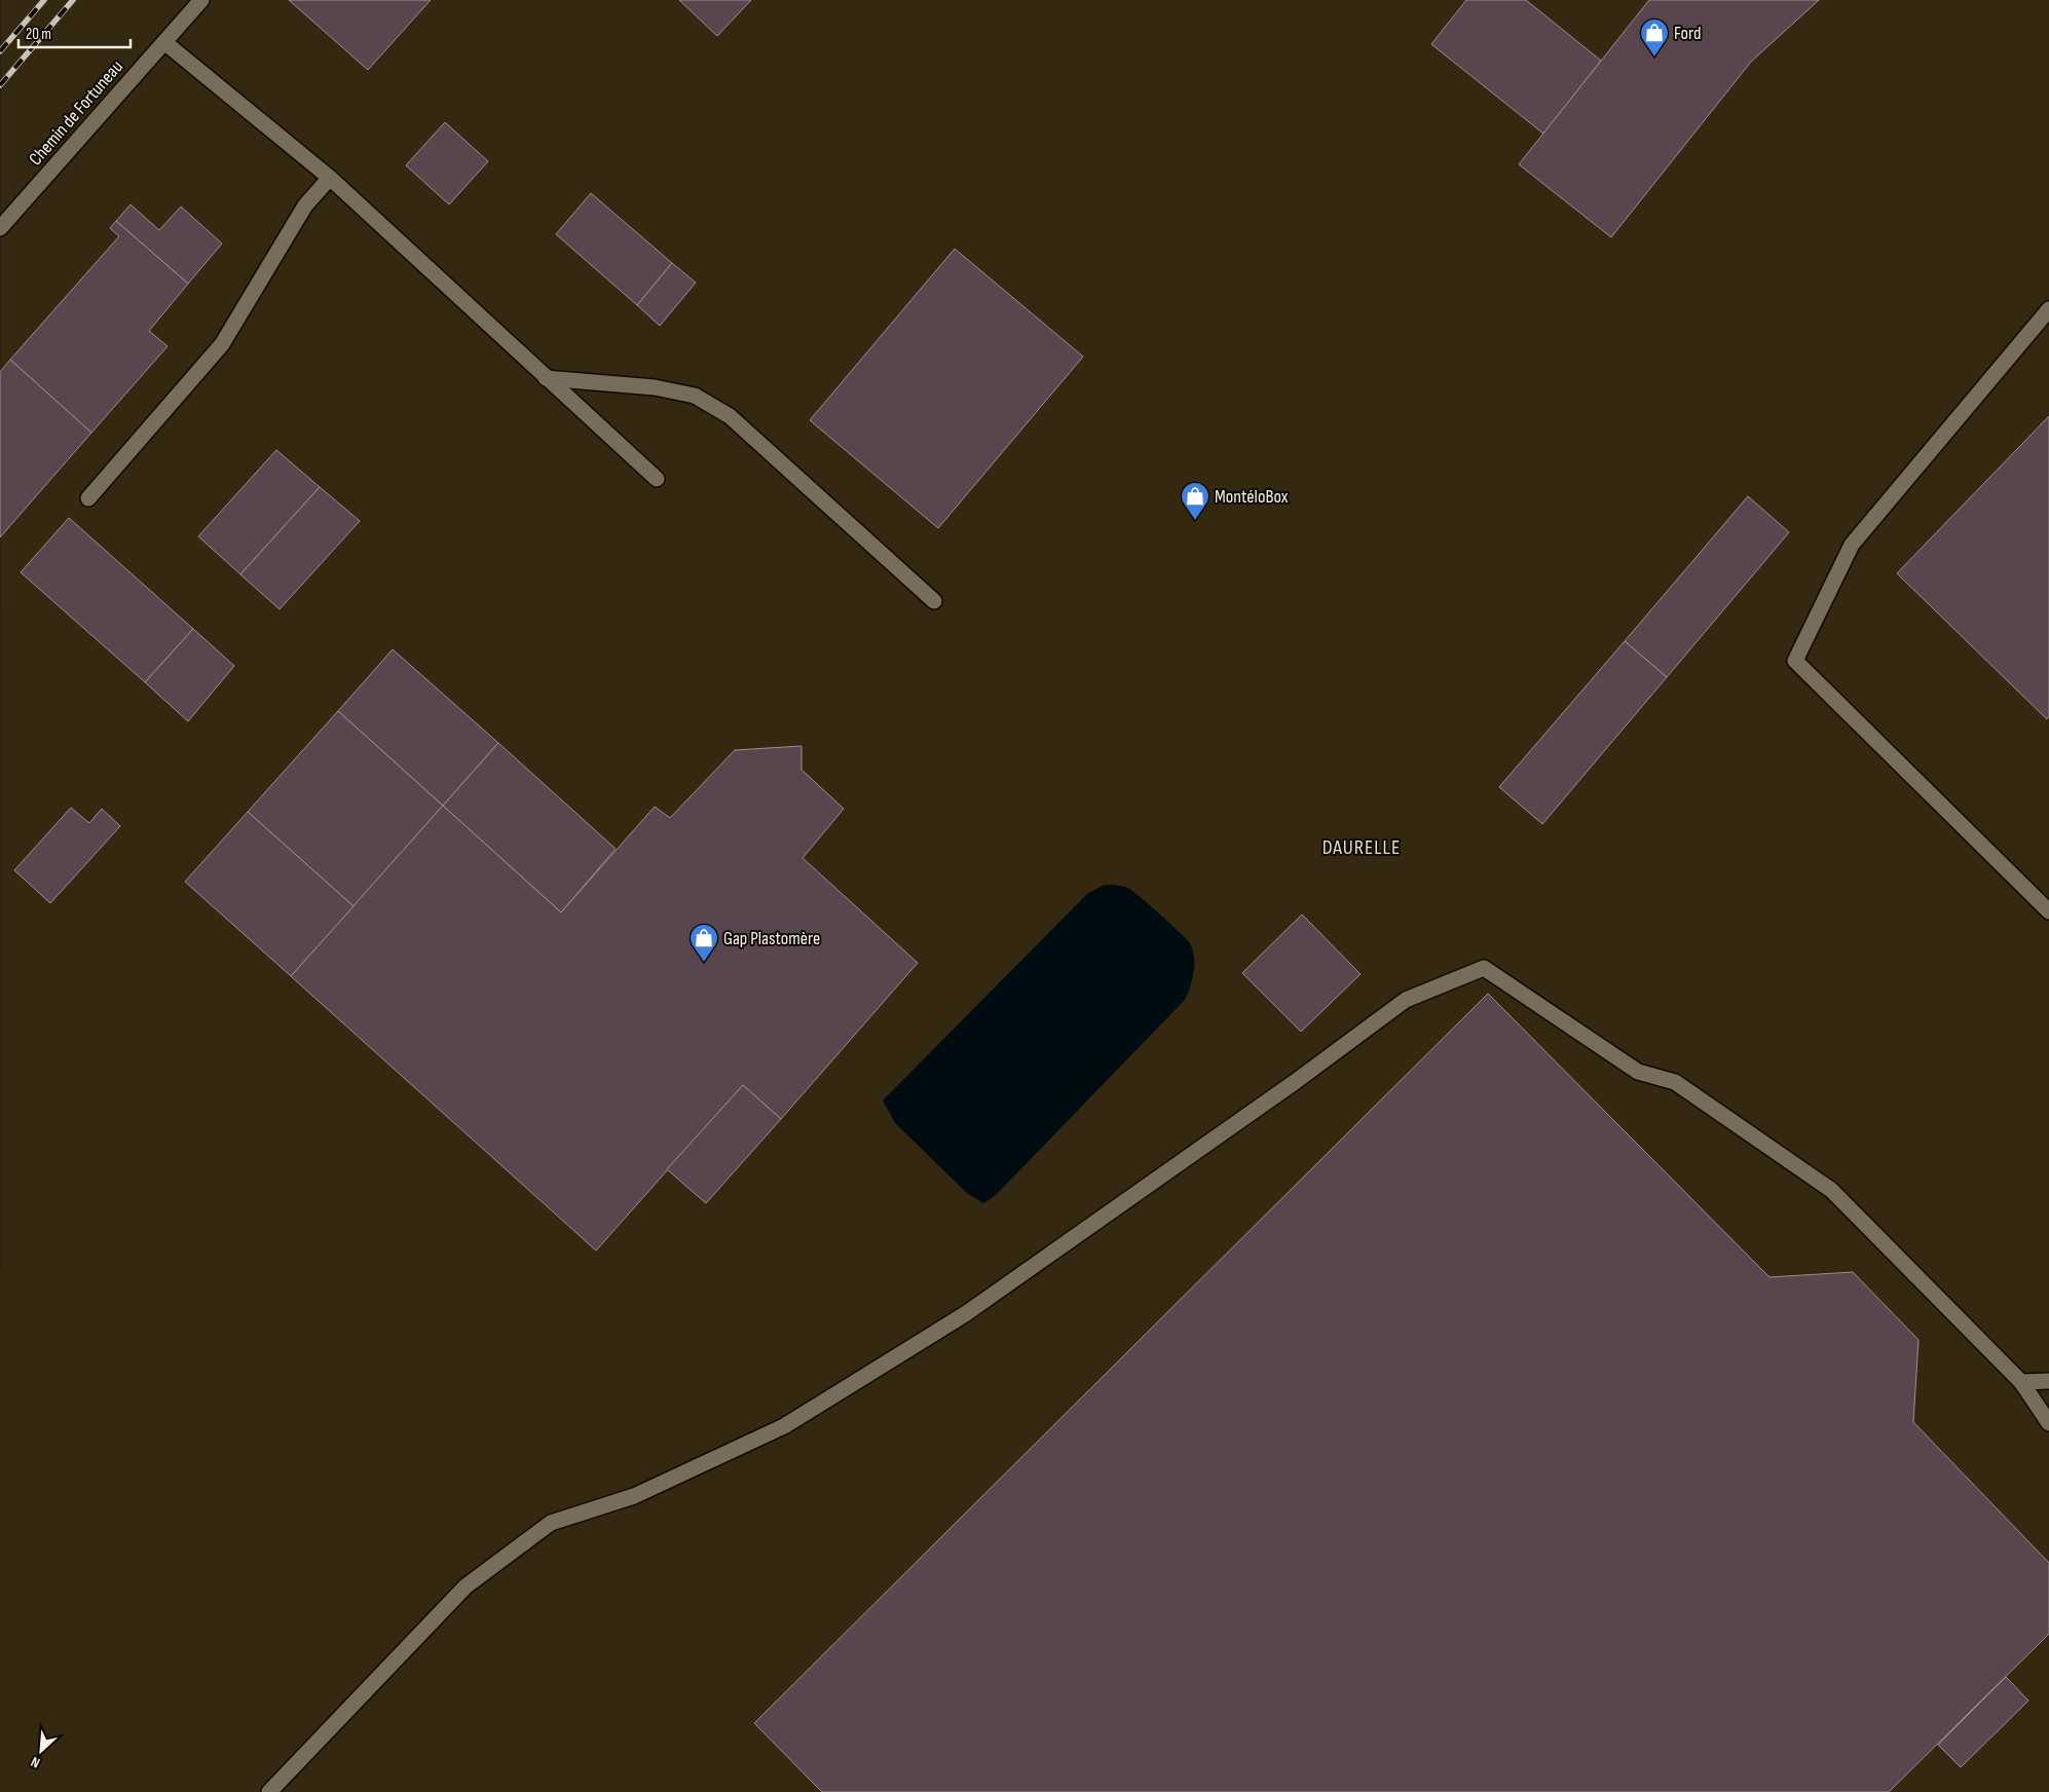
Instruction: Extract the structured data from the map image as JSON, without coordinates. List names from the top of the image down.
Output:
{
  "streets": {
    "street": ["Chemin de Fortuneau"]
  },
  "districts": ["DAURELLE"],
  "places": {
    "shop": ["Ford", "MontéloBox", "Gap Plastomère"]
  },
  "scale_bar": "20 m",
  "north": "bottom left"
}
